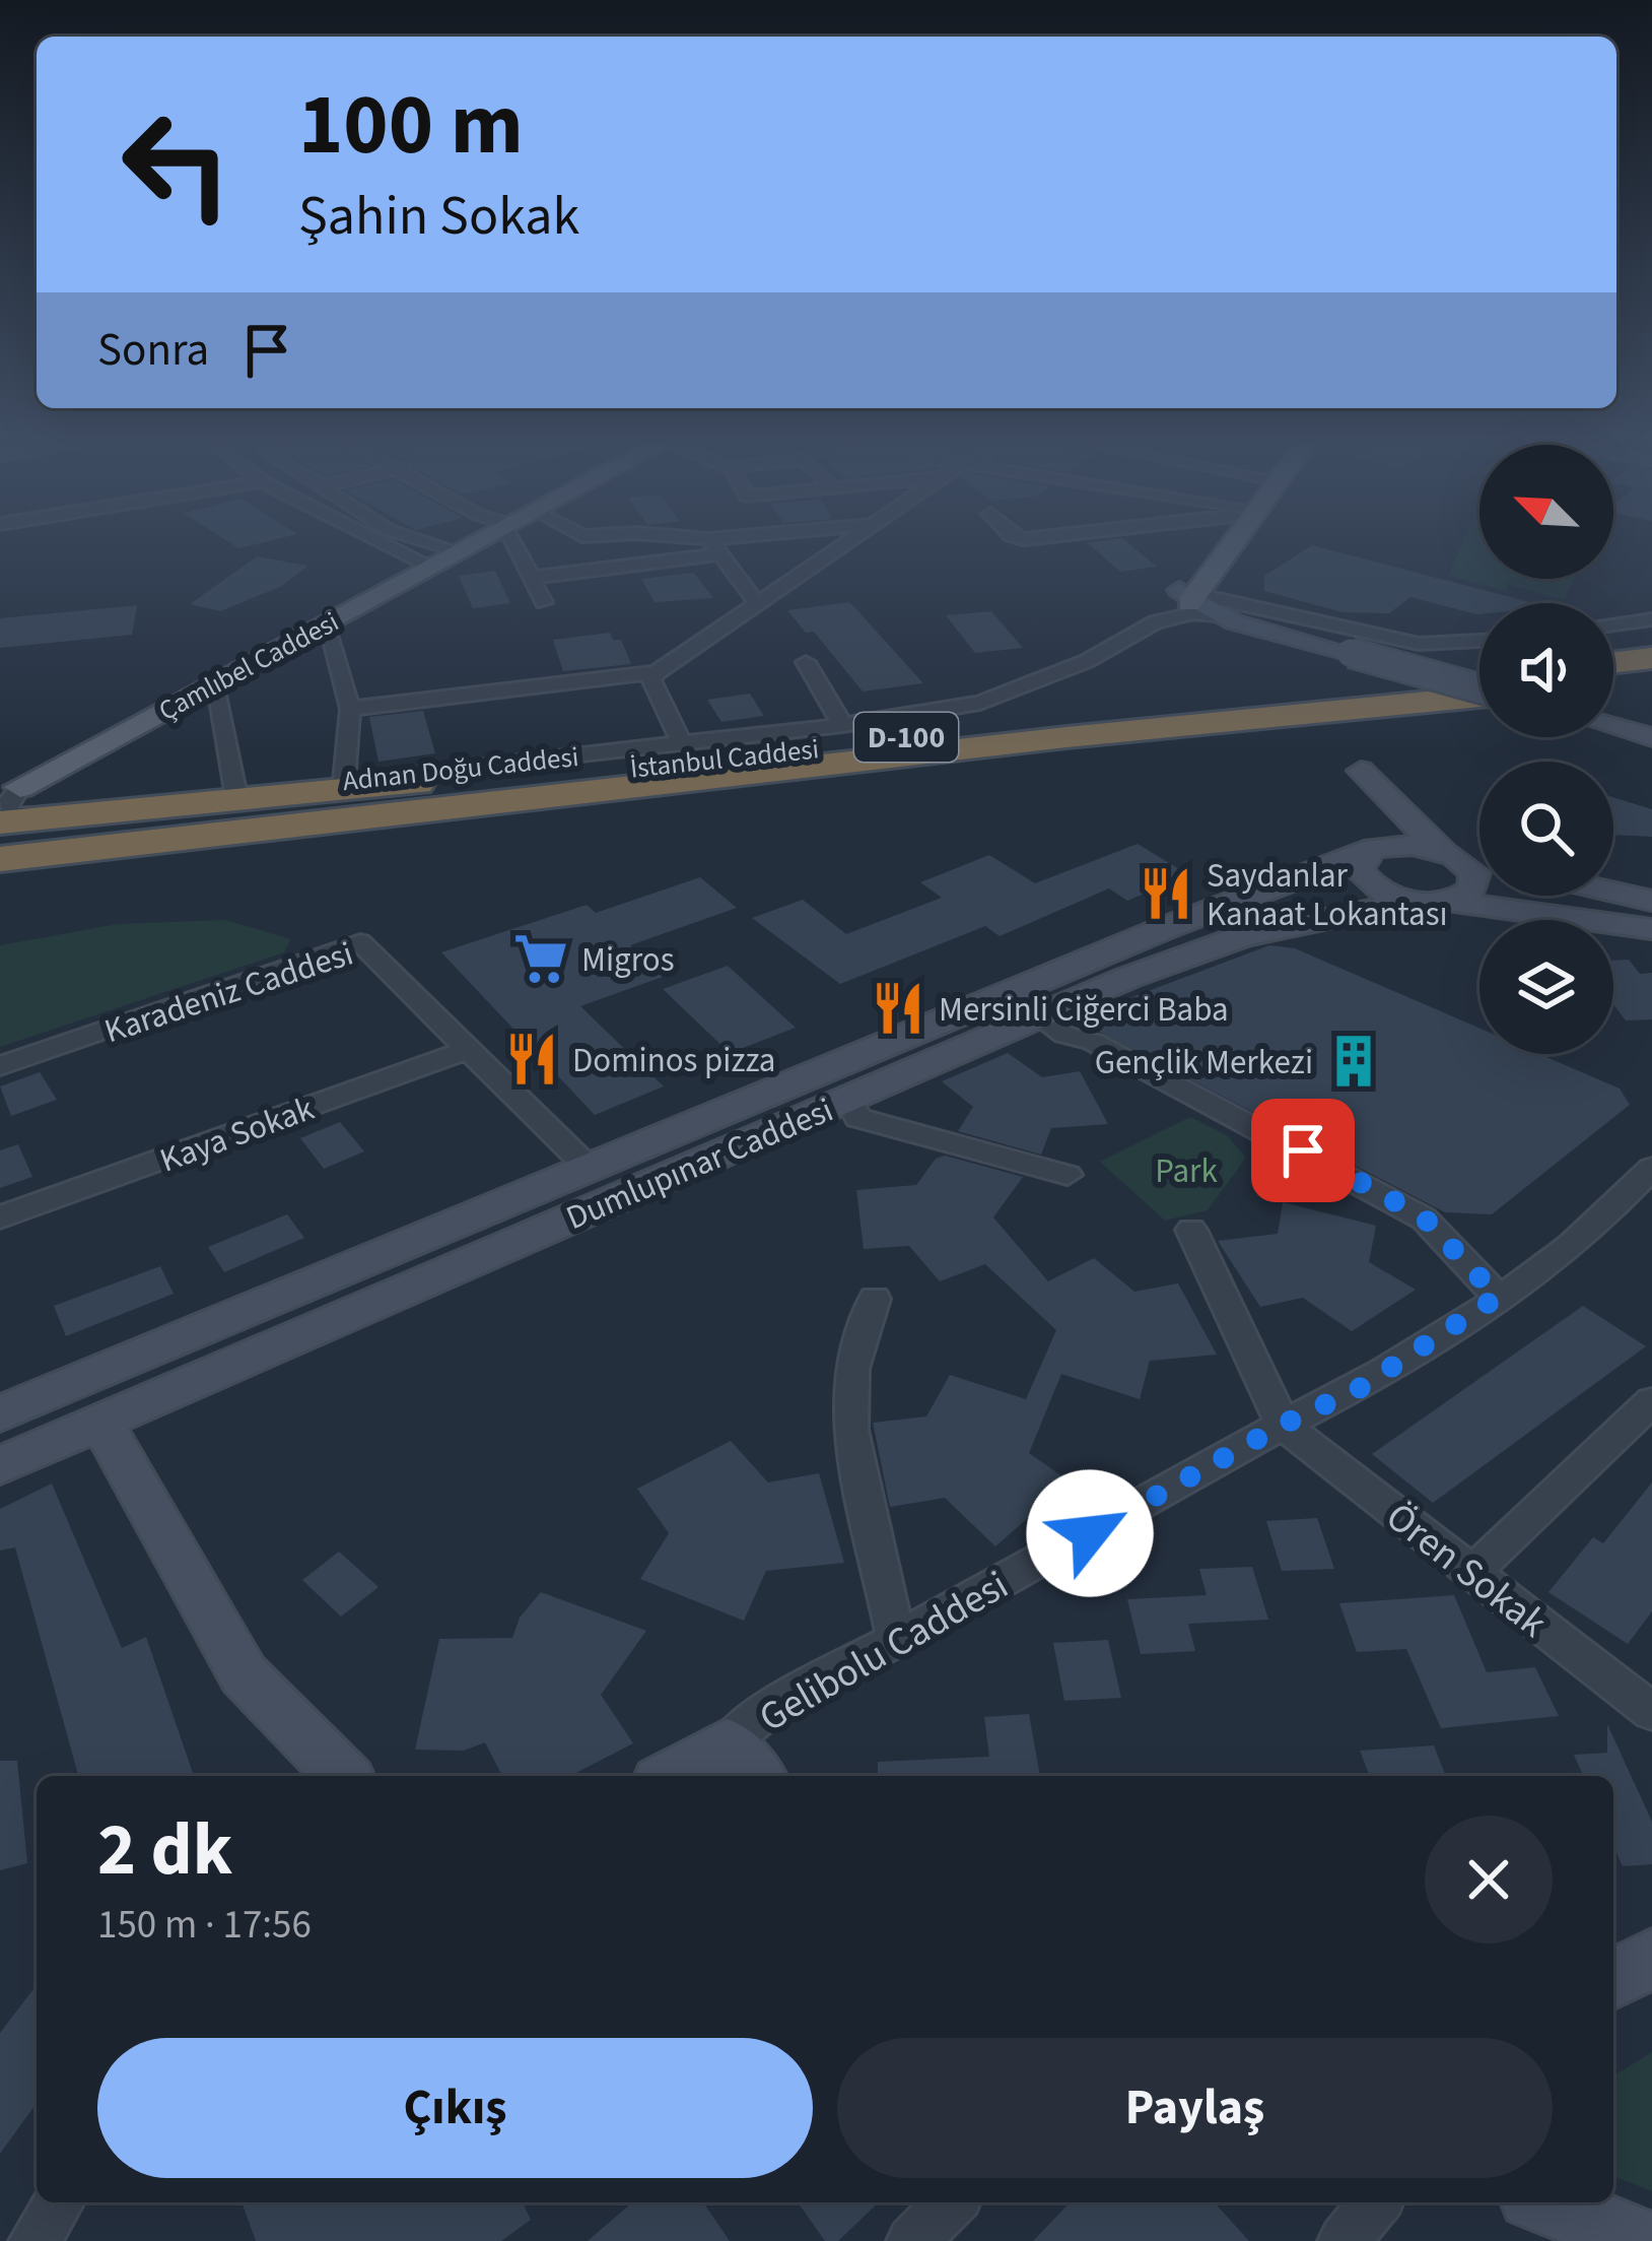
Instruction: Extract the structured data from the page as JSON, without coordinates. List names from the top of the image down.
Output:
{
  "streets": {
    "highway": ["D-100", "İstanbul Caddesi"],
    "main road": ["Çamlıbel Caddesi", "Adnan Doğu Caddesi", "Dumlupınar Caddesi"],
    "street": [
      "Karadeniz Caddesi",
      "Kaya Sokak",
      "Ören Sokak",
      "Gelibolu Caddesi"
    ]
  },
  "crossings": [
    ["Çamlıbel Caddesi", "Adnan Doğu Caddesi"],
    ["Karadeniz Caddesi", "Kaya Sokak"],
    ["Karadeniz Caddesi", "Dumlupınar Caddesi"],
    ["Ören Sokak", "Gelibolu Caddesi"]
  ],
  "parks": ["Park"],
  "places": {
    "restaurant": ["Saydanlar Kanaat Lokantası", "Mersinli Ciğerci Baba", "Dominos pizza"],
    "supermarket": ["Migros"],
    "building": ["Gençlik Merkezi"]
  },
  "north": "top left",
  "page": {
    "turn": ["100 m", "Şahin Sokak"],
    "then": "Sonra",
    "heading": ["2 dk", "150 m · 17:56"],
    "buttons": ["Çıkış", "Paylaş"]
  }
}
